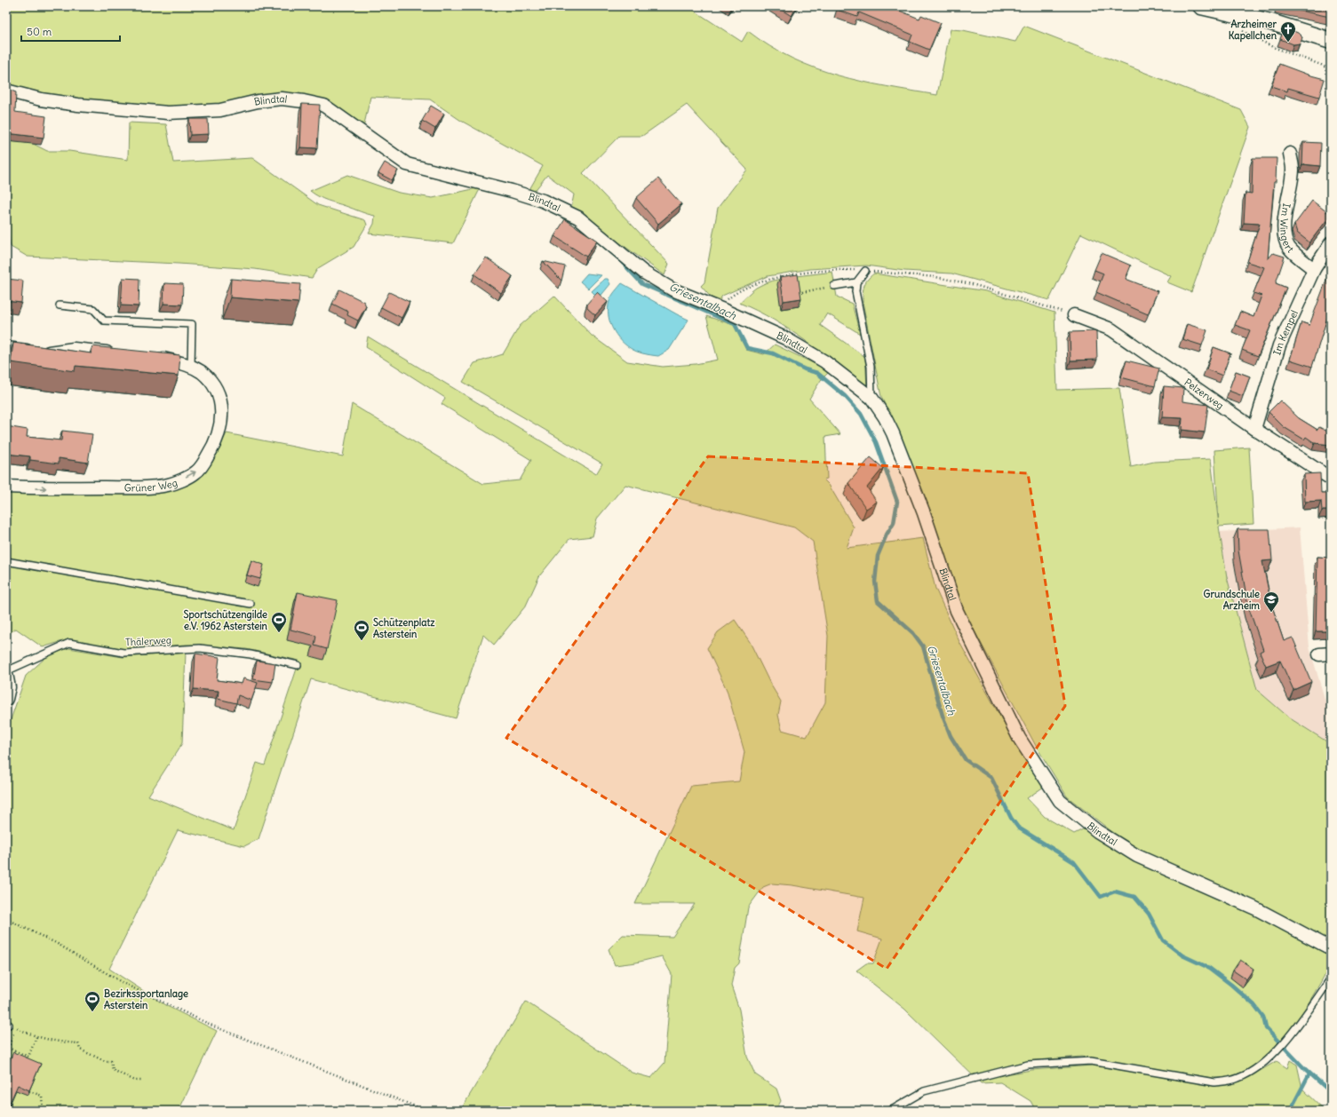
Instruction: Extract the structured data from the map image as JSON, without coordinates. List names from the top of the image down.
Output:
{
  "streets": {
    "street": [
      "Blindtal",
      "Im Wingert",
      "Im Kempel",
      "Pelzerweg",
      "Grüner Weg"
    ],
    "lane": ["Thälerweg"]
  },
  "crossings": [
    ["Im Wingert", "Im Kempel"],
    ["Im Kempel", "Pelzerweg"]
  ],
  "water": ["Griesentalbach"],
  "places": {
    "church": ["Arzheimer Kapellchen"],
    "school or university": ["Grundschule Arzheim"],
    "sports": ["Sportschützengilde e.V. 1962 Asterstein", "Schützenplatz Asterstein", "Bezirkssportanlage Asterstein"]
  },
  "scale_bar": "50 m"
}
